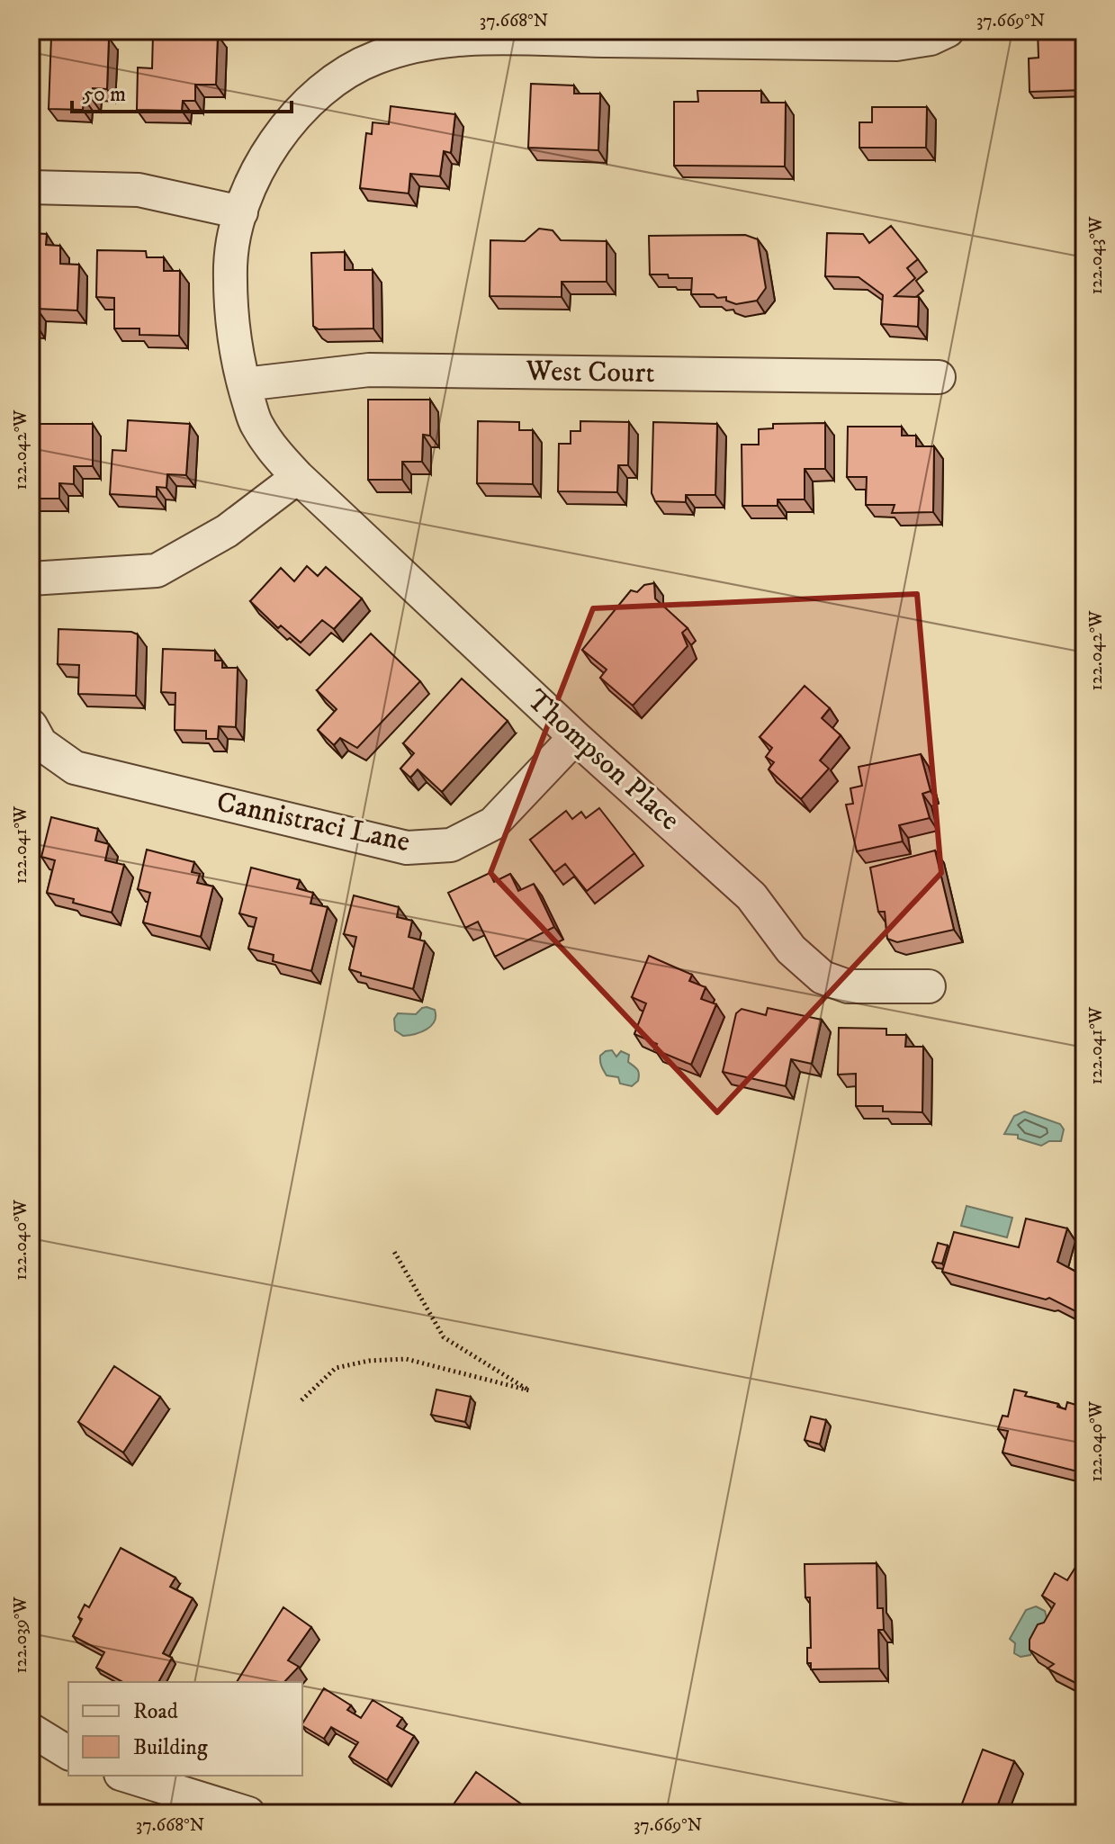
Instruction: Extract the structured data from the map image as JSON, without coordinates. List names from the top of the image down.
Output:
{
  "streets": {
    "street": ["West Court", "Thompson Place", "Cannistraci Lane"]
  },
  "crossings": [
    ["West Court", "Thompson Place"],
    ["Thompson Place", "Cannistraci Lane"]
  ],
  "legend": ["Road", "Building"],
  "scale_bar": "50 m",
  "coordinates": [
    "37.668°N",
    "37.669°N",
    "122.043°W",
    "122.042°W",
    "122.041°W",
    "122.040°W",
    "122.039°W"
  ]
}
